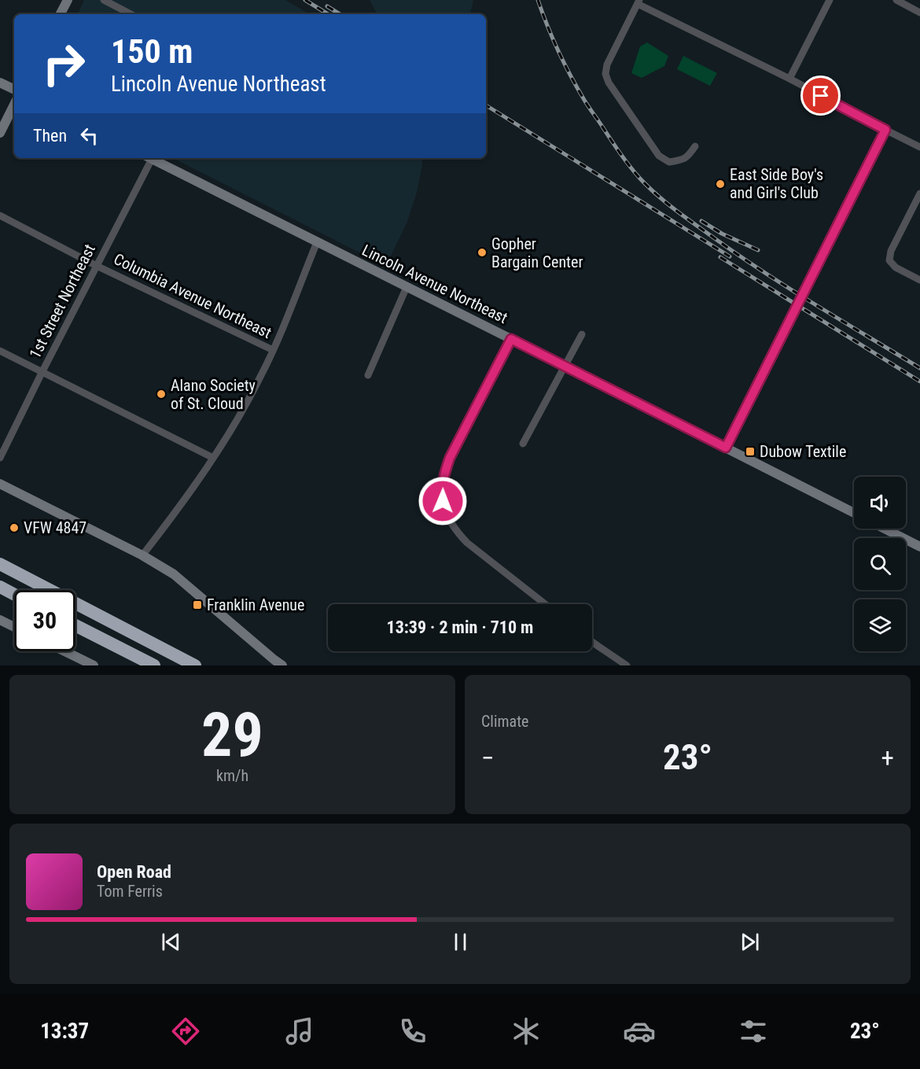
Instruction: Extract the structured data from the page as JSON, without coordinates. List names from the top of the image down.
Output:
{
  "streets": {
    "street": ["Lincoln Avenue Northeast", "Columbia Avenue Northeast", "1st Street Northeast"]
  },
  "crossings": [
    ["Columbia Avenue Northeast", "1st Street Northeast"]
  ],
  "places": {
    "other": [
      "East Side Boy's and Girl's Club",
      "Gopher Bargain Center",
      "Alano Society of St. Cloud",
      "VFW 4847"
    ],
    "transit": ["Dubow Textile", "Franklin Avenue"]
  },
  "page": {
    "turn": ["150 m", "Lincoln Avenue Northeast"],
    "then": "Then",
    "limit": "30",
    "trip": "13:39 · 2 min · 710 m",
    "tile": [
      ["29", "km/h"],
      "Climate"
    ],
    "heat": ["−", "23°", "+"],
    "song": ["Open Road", "Tom Ferris"],
    "tabs": ["13:37", "23°"]
  }
}
